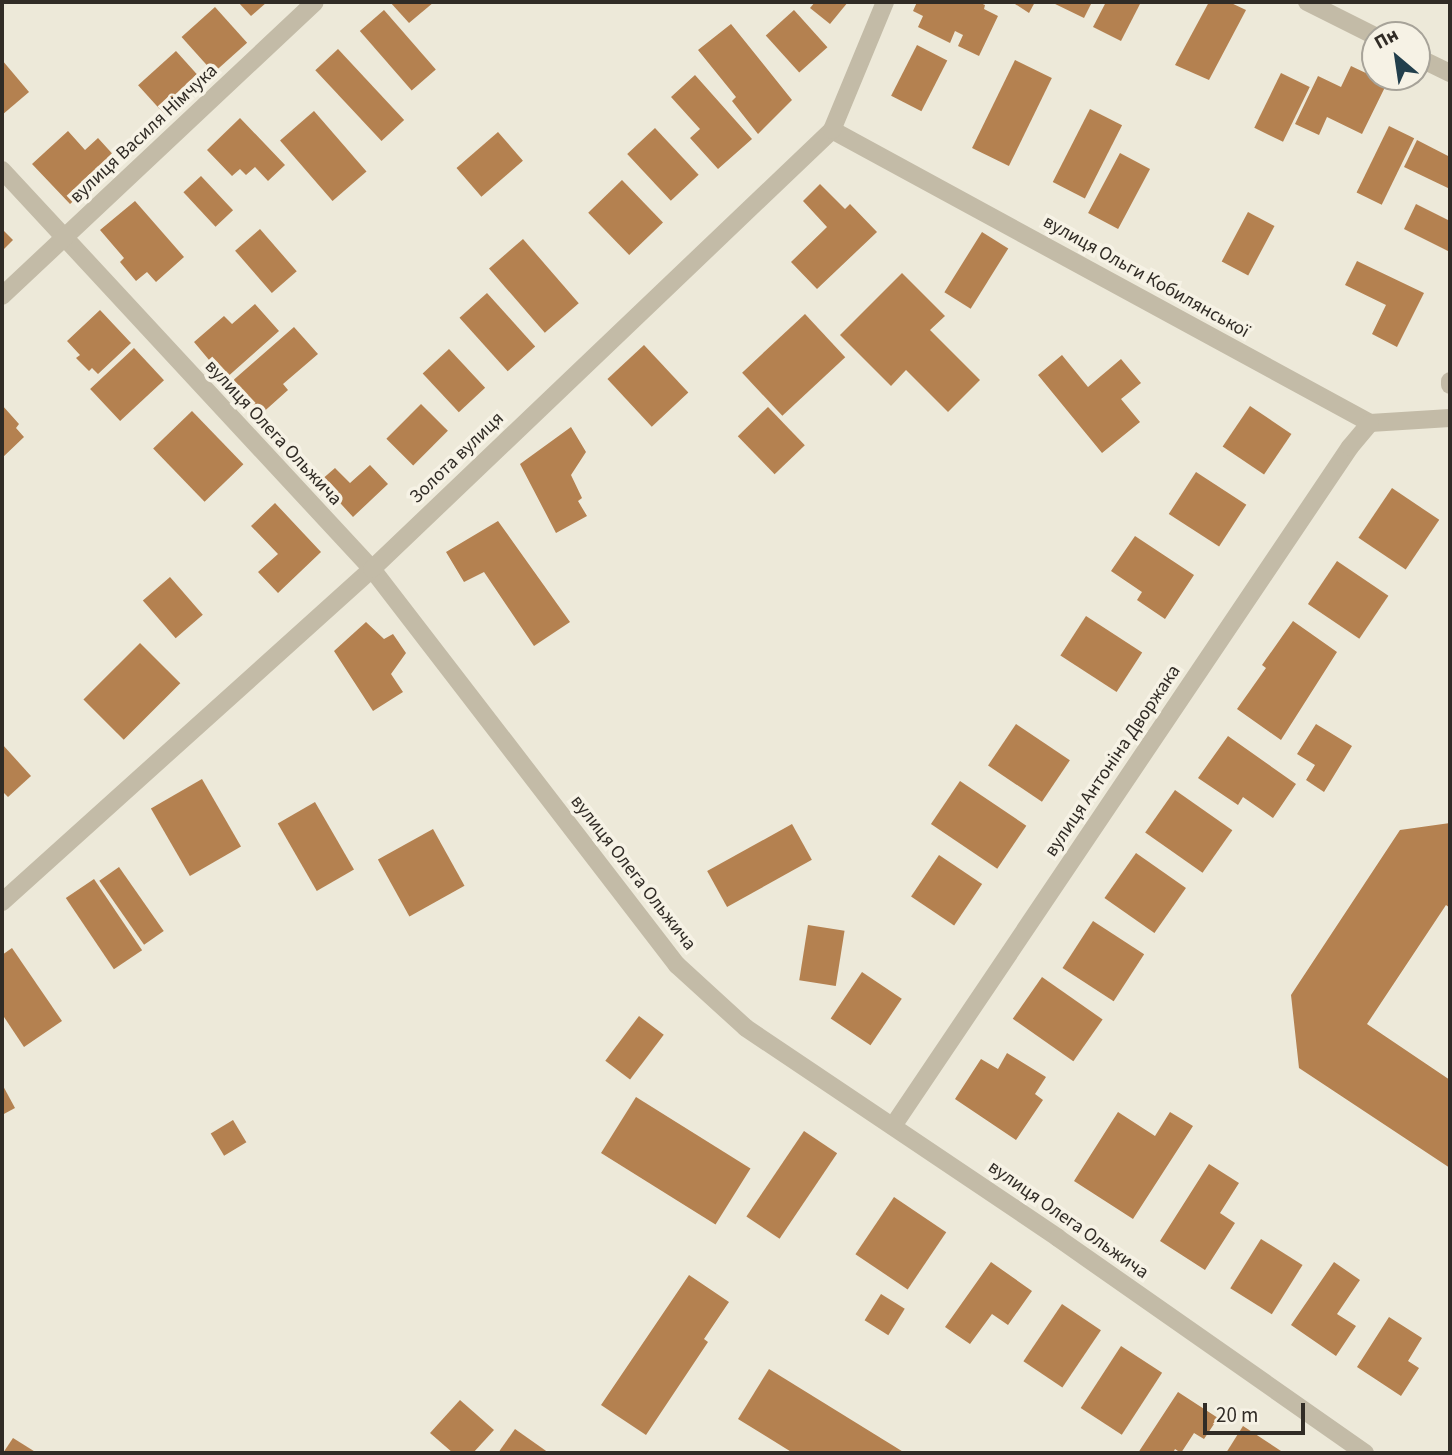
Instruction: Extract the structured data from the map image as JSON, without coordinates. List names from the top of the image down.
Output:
{
  "streets": {
    "street": [
      "вулиця Василя Німчука",
      "вулиця Ольги Кобилянської",
      "вулиця Олега Ольжича",
      "Золота вулиця",
      "вулиця Антоніна Дворжака"
    ]
  },
  "crossings": [
    ["вулиця Василя Німчука", "вулиця Олега Ольжича"],
    ["вулиця Ольги Кобилянської", "Золота вулиця"],
    ["вулиця Ольги Кобилянської", "вулиця Антоніна Дворжака"],
    ["вулиця Олега Ольжича", "Золота вулиця"],
    ["вулиця Олега Ольжича", "вулиця Антоніна Дворжака"]
  ],
  "scale_bar": "20 m",
  "north": "top left"
}
